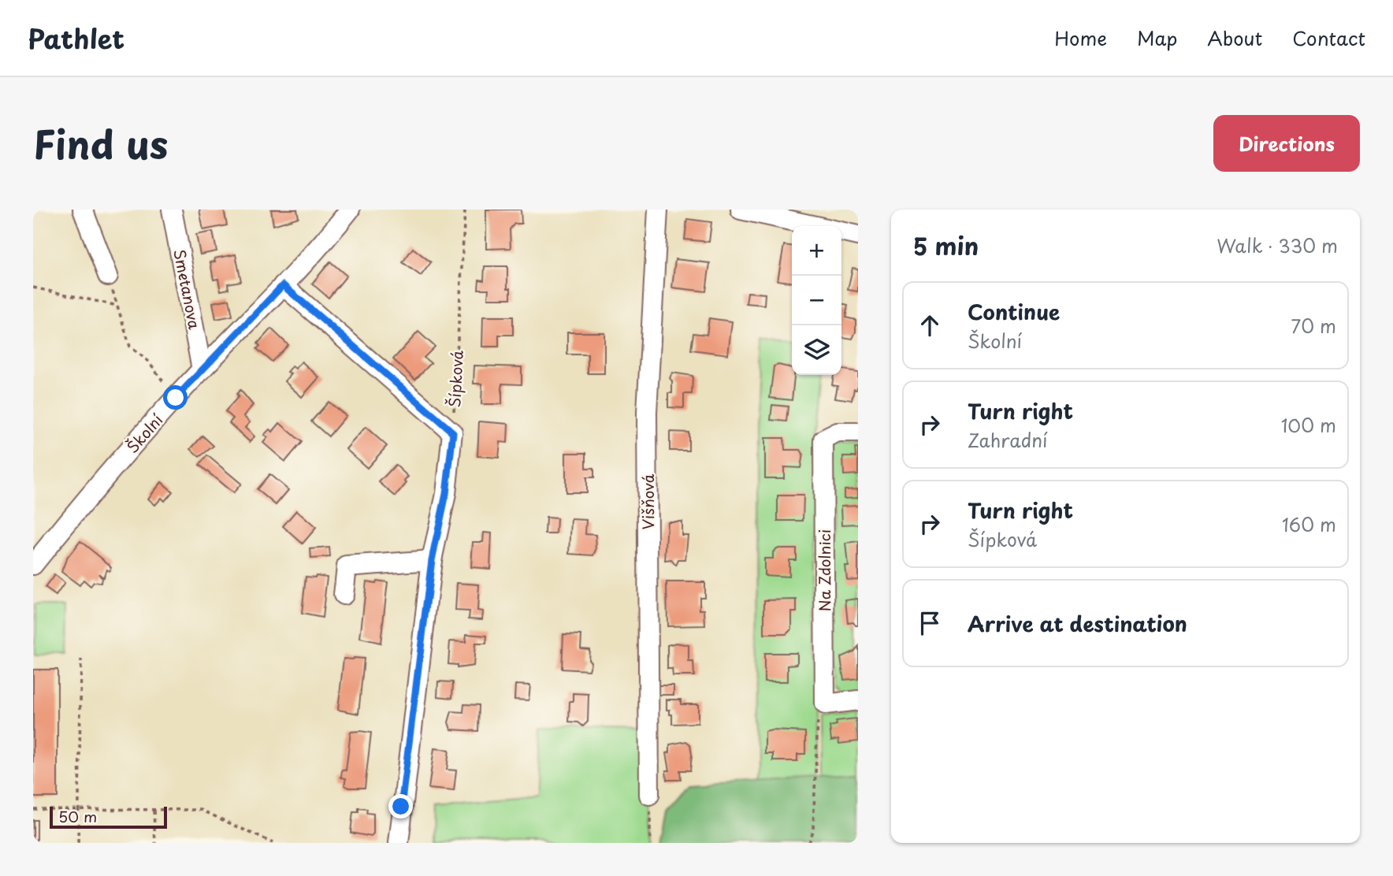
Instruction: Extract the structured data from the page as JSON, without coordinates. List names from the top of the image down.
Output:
{
  "streets": {
    "street": [
      "Smetanova",
      "Školní",
      "Višňová",
      "Na Zdolnici"
    ],
    "path": ["Šípková"]
  },
  "crossings": [
    ["Smetanova", "Školní"]
  ],
  "scale_bar": "50 m",
  "page": {
    "header": "Pathlet",
    "nav": [
      "Home",
      "Map",
      "About",
      "Contact"
    ],
    "title": "Find us",
    "buttons": "Directions",
    "heading": ["5 min", "Walk · 330 m"],
    "map_buttons": ["+", "−"],
    "list": [
      ["Continue", "Školní", "70 m"],
      ["Turn right", "Zahradní", "100 m"],
      ["Turn right", "Šípková", "160 m"],
      "Arrive at destination"
    ],
    "scale": "50 m"
  }
}
